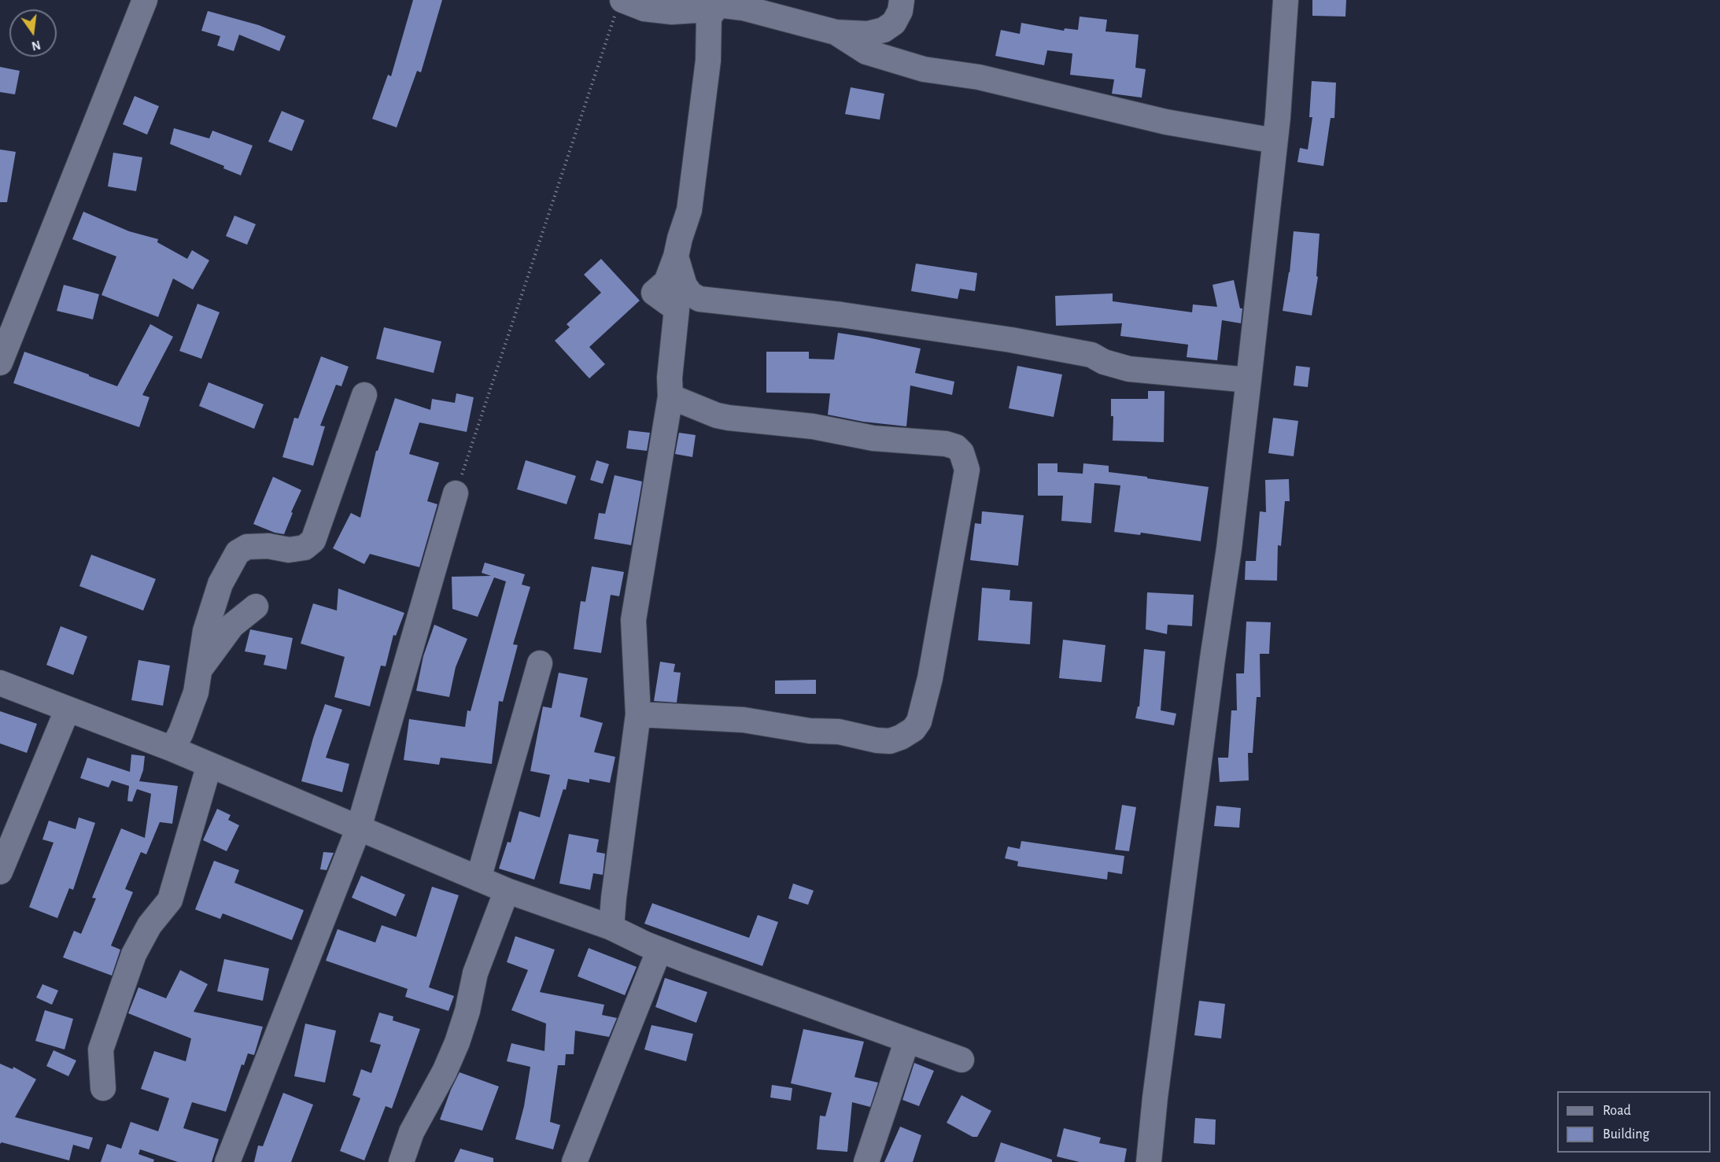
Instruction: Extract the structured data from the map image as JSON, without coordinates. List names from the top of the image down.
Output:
{
  "legend": ["Road", "Building"],
  "north": "bottom"
}
